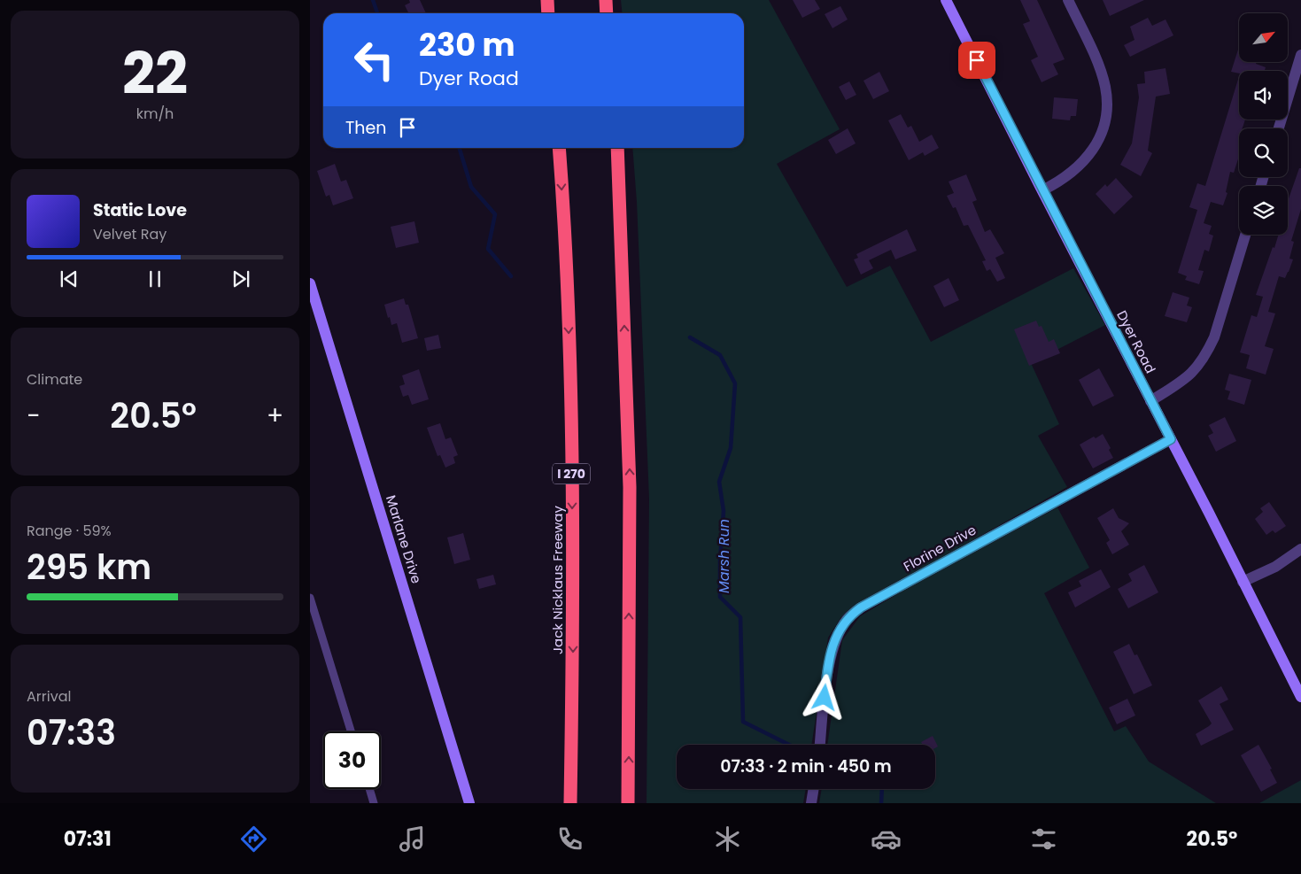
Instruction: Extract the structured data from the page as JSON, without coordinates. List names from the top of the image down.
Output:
{
  "streets": {
    "highway": ["I 270", "Jack Nicklaus Freeway"],
    "street": ["Dyer Road", "Marlane Drive", "Florine Drive"]
  },
  "crossings": [
    ["Dyer Road", "Florine Drive"]
  ],
  "water": ["Marsh Run"],
  "north": "top right",
  "page": {
    "tile": [
      ["22", "km/h"],
      "Climate",
      ["Range · 59%", "295 km"],
      ["Arrival", "07:33"]
    ],
    "turn": ["230 m", "Dyer Road"],
    "then": "Then",
    "song": ["Static Love", "Velvet Ray"],
    "heat": ["−", "20.5°", "+"],
    "limit": "30",
    "trip": "07:33 · 2 min · 450 m",
    "tabs": ["07:31", "20.5°"]
  }
}
